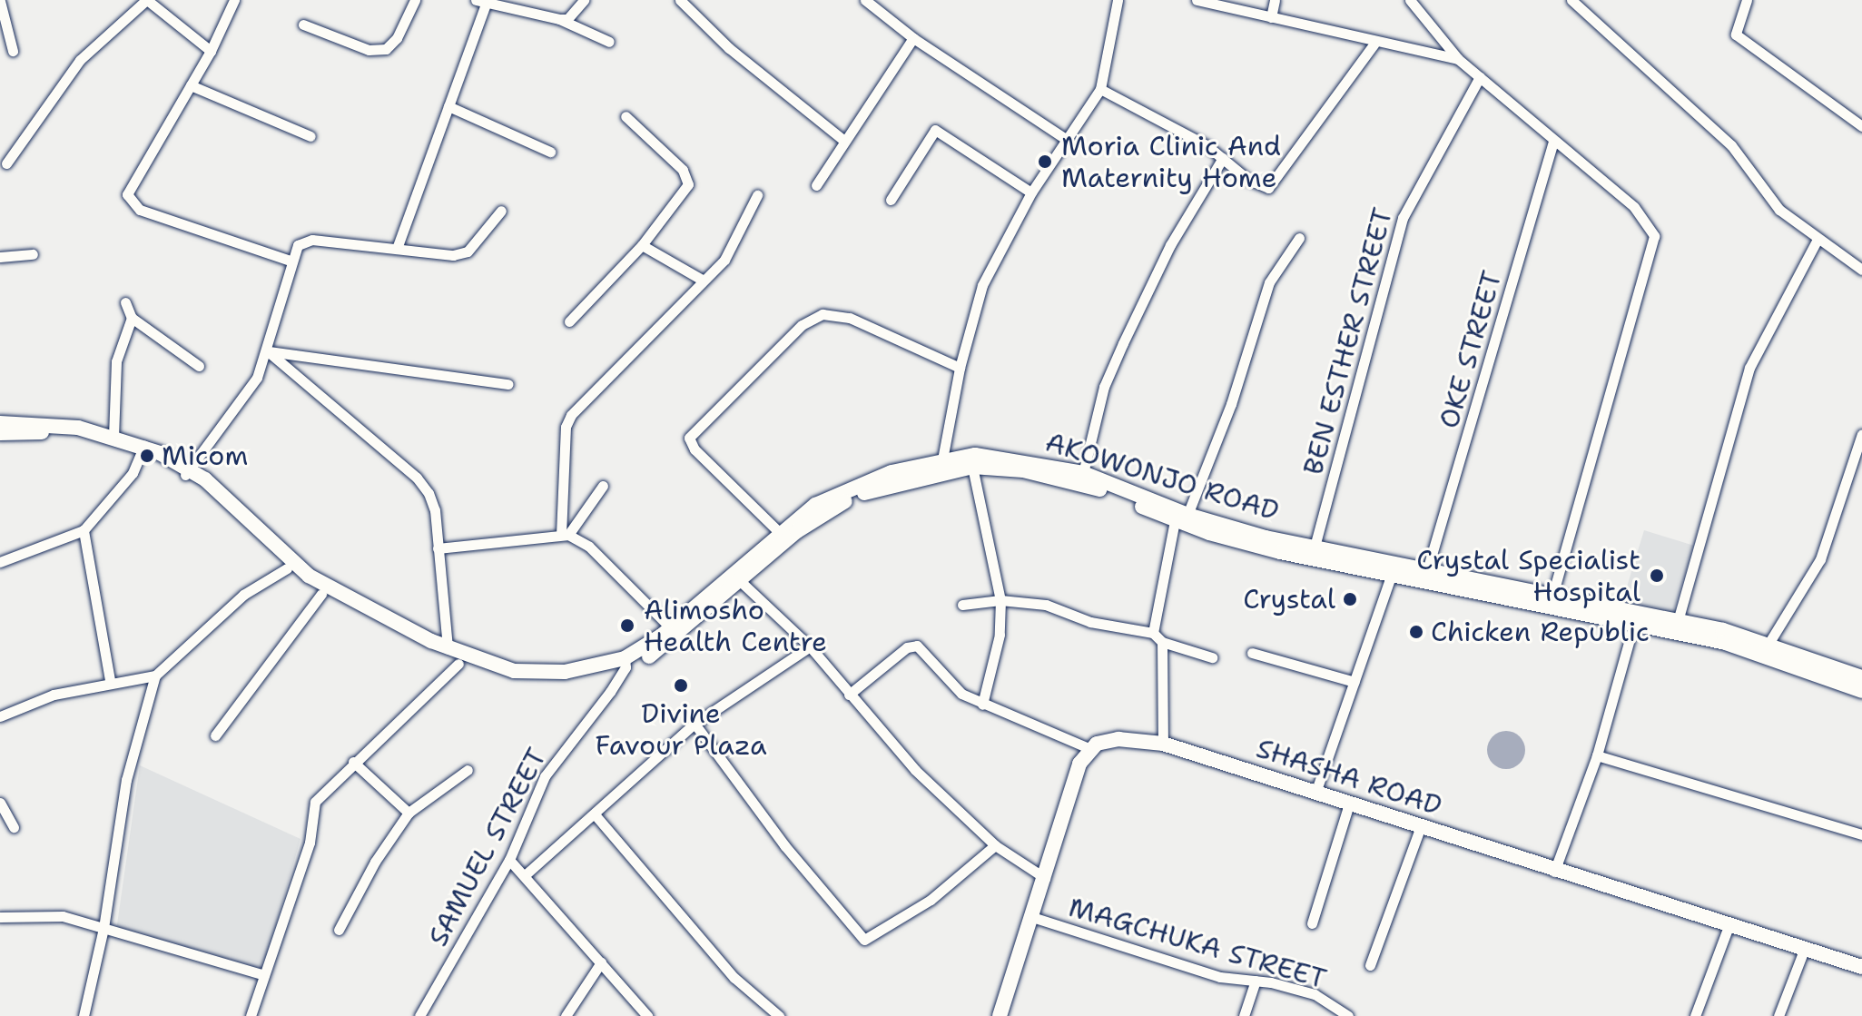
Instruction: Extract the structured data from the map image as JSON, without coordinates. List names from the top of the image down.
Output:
{
  "streets": {
    "main road": ["AKOWONJO ROAD", "SHASHA ROAD"],
    "street": [
      "BEN ESTHER STREET",
      "OKE STREET",
      "SAMUEL STREET",
      "MAGCHUKA STREET"
    ]
  },
  "crossings": [
    ["BEN ESTHER STREET", "AKOWONJO ROAD"],
    ["OKE STREET", "AKOWONJO ROAD"],
    ["AKOWONJO ROAD", "SAMUEL STREET"]
  ],
  "places": [
    "Moria Clinic And Maternity Home",
    "Micom",
    "Crystal Specialist Hospital",
    "Crystal",
    "Alimosho Health Centre",
    "Chicken Republic",
    "Divine Favour Plaza"
  ]
}
